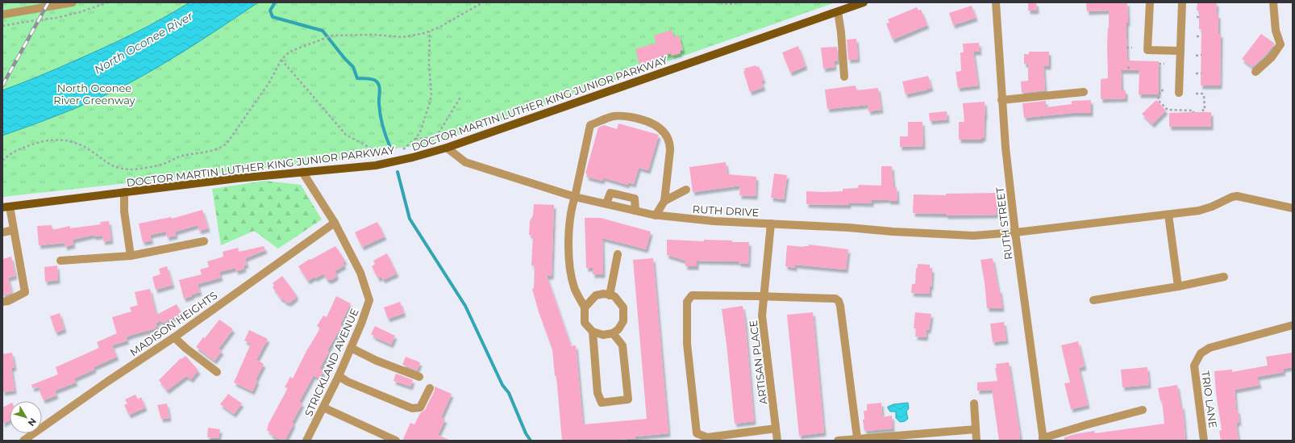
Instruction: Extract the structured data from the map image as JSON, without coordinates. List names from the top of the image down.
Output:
{
  "streets": {
    "main road": ["DOCTOR MARTIN LUTHER KING JUNIOR PARKWAY"],
    "street": [
      "RUTH DRIVE",
      "RUTH STREET",
      "MADISON HEIGHTS",
      "STRICKLAND AVENUE",
      "ARTISAN PLACE",
      "TRIO LANE"
    ]
  },
  "crossings": [
    ["DOCTOR MARTIN LUTHER KING JUNIOR PARKWAY", "RUTH DRIVE"],
    ["DOCTOR MARTIN LUTHER KING JUNIOR PARKWAY", "STRICKLAND AVENUE"],
    ["RUTH DRIVE", "RUTH STREET"],
    ["RUTH DRIVE", "ARTISAN PLACE"],
    ["MADISON HEIGHTS", "STRICKLAND AVENUE"]
  ],
  "water": ["North Oconee River"],
  "parks": ["North Oconee River Greenway"],
  "north": "bottom right"
}
